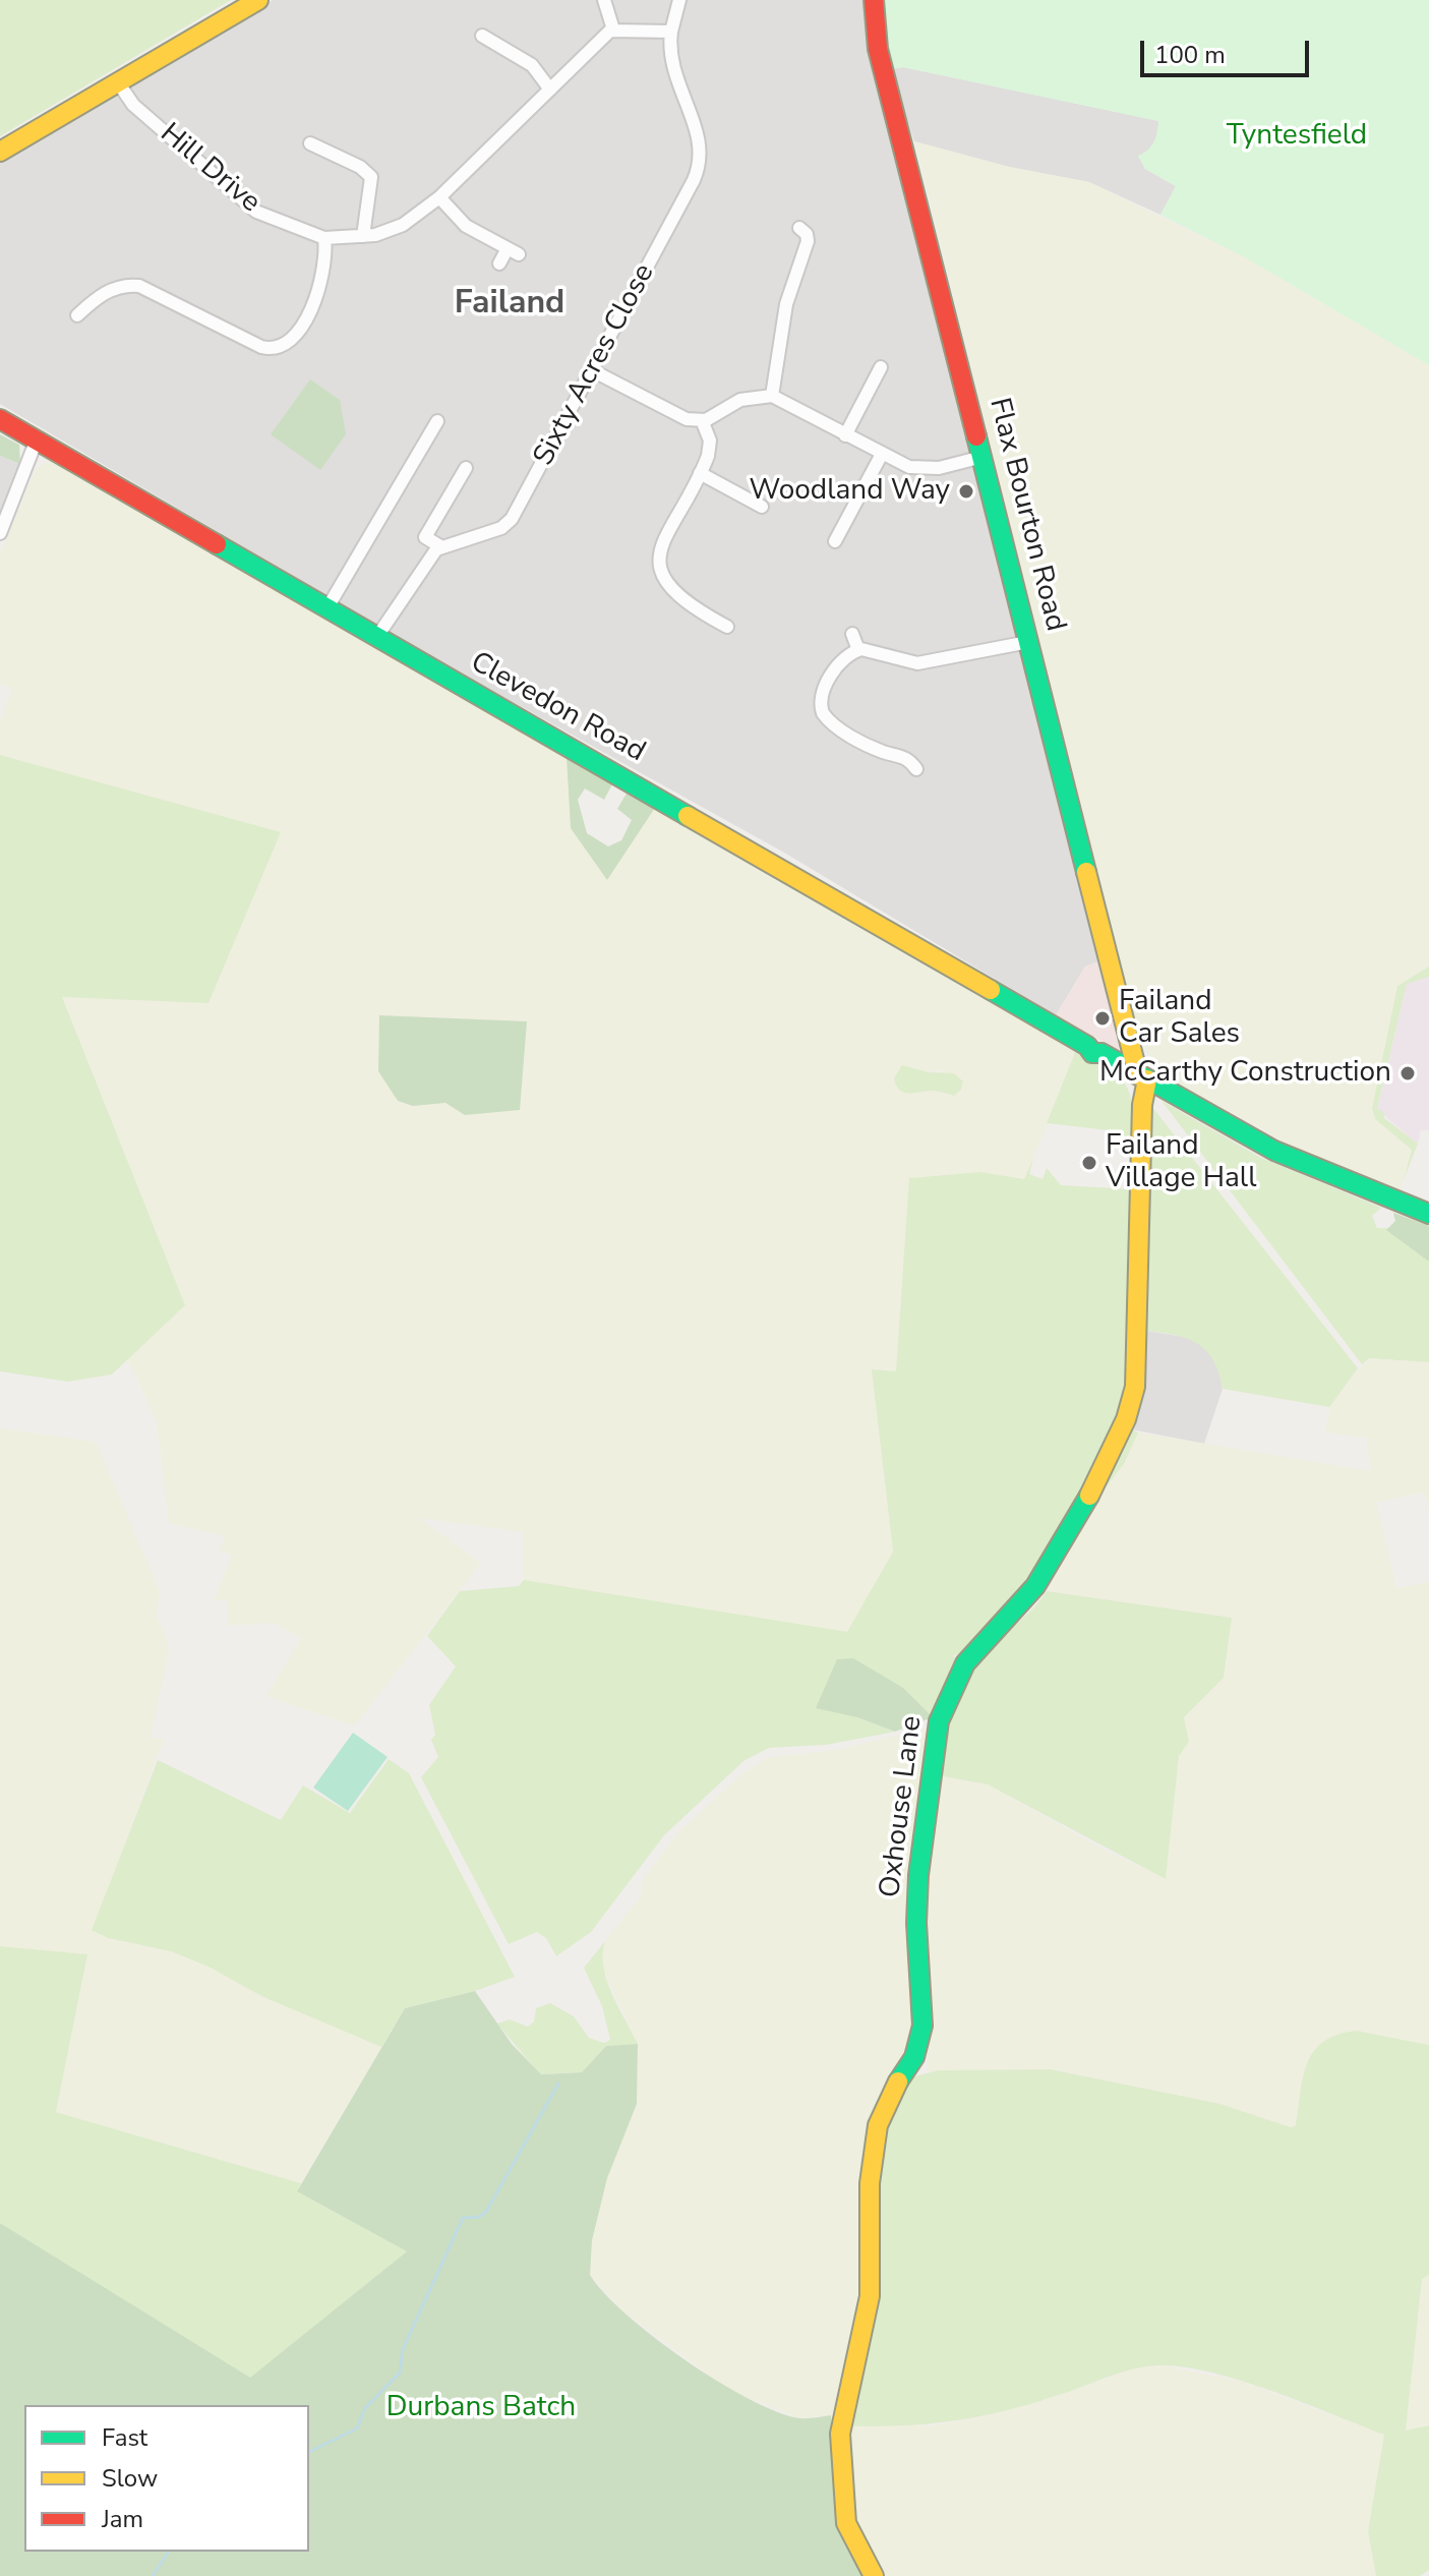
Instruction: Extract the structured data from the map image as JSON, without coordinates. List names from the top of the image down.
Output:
{
  "streets": {
    "street": [
      "Hill Drive",
      "Sixty Acres Close",
      "Flax Bourton Road",
      "Clevedon Road",
      "Oxhouse Lane"
    ]
  },
  "crossings": [
    ["Flax Bourton Road", "Clevedon Road"],
    ["Flax Bourton Road", "Oxhouse Lane"],
    ["Clevedon Road", "Oxhouse Lane"]
  ],
  "districts": ["Failand"],
  "parks": ["Tyntesfield", "Durbans Batch"],
  "places": [
    "Woodland Way",
    "Failand Car Sales",
    "McCarthy Construction",
    "Failand Village Hall"
  ],
  "legend": ["Fast", "Slow", "Jam"],
  "scale_bar": "100 m"
}
